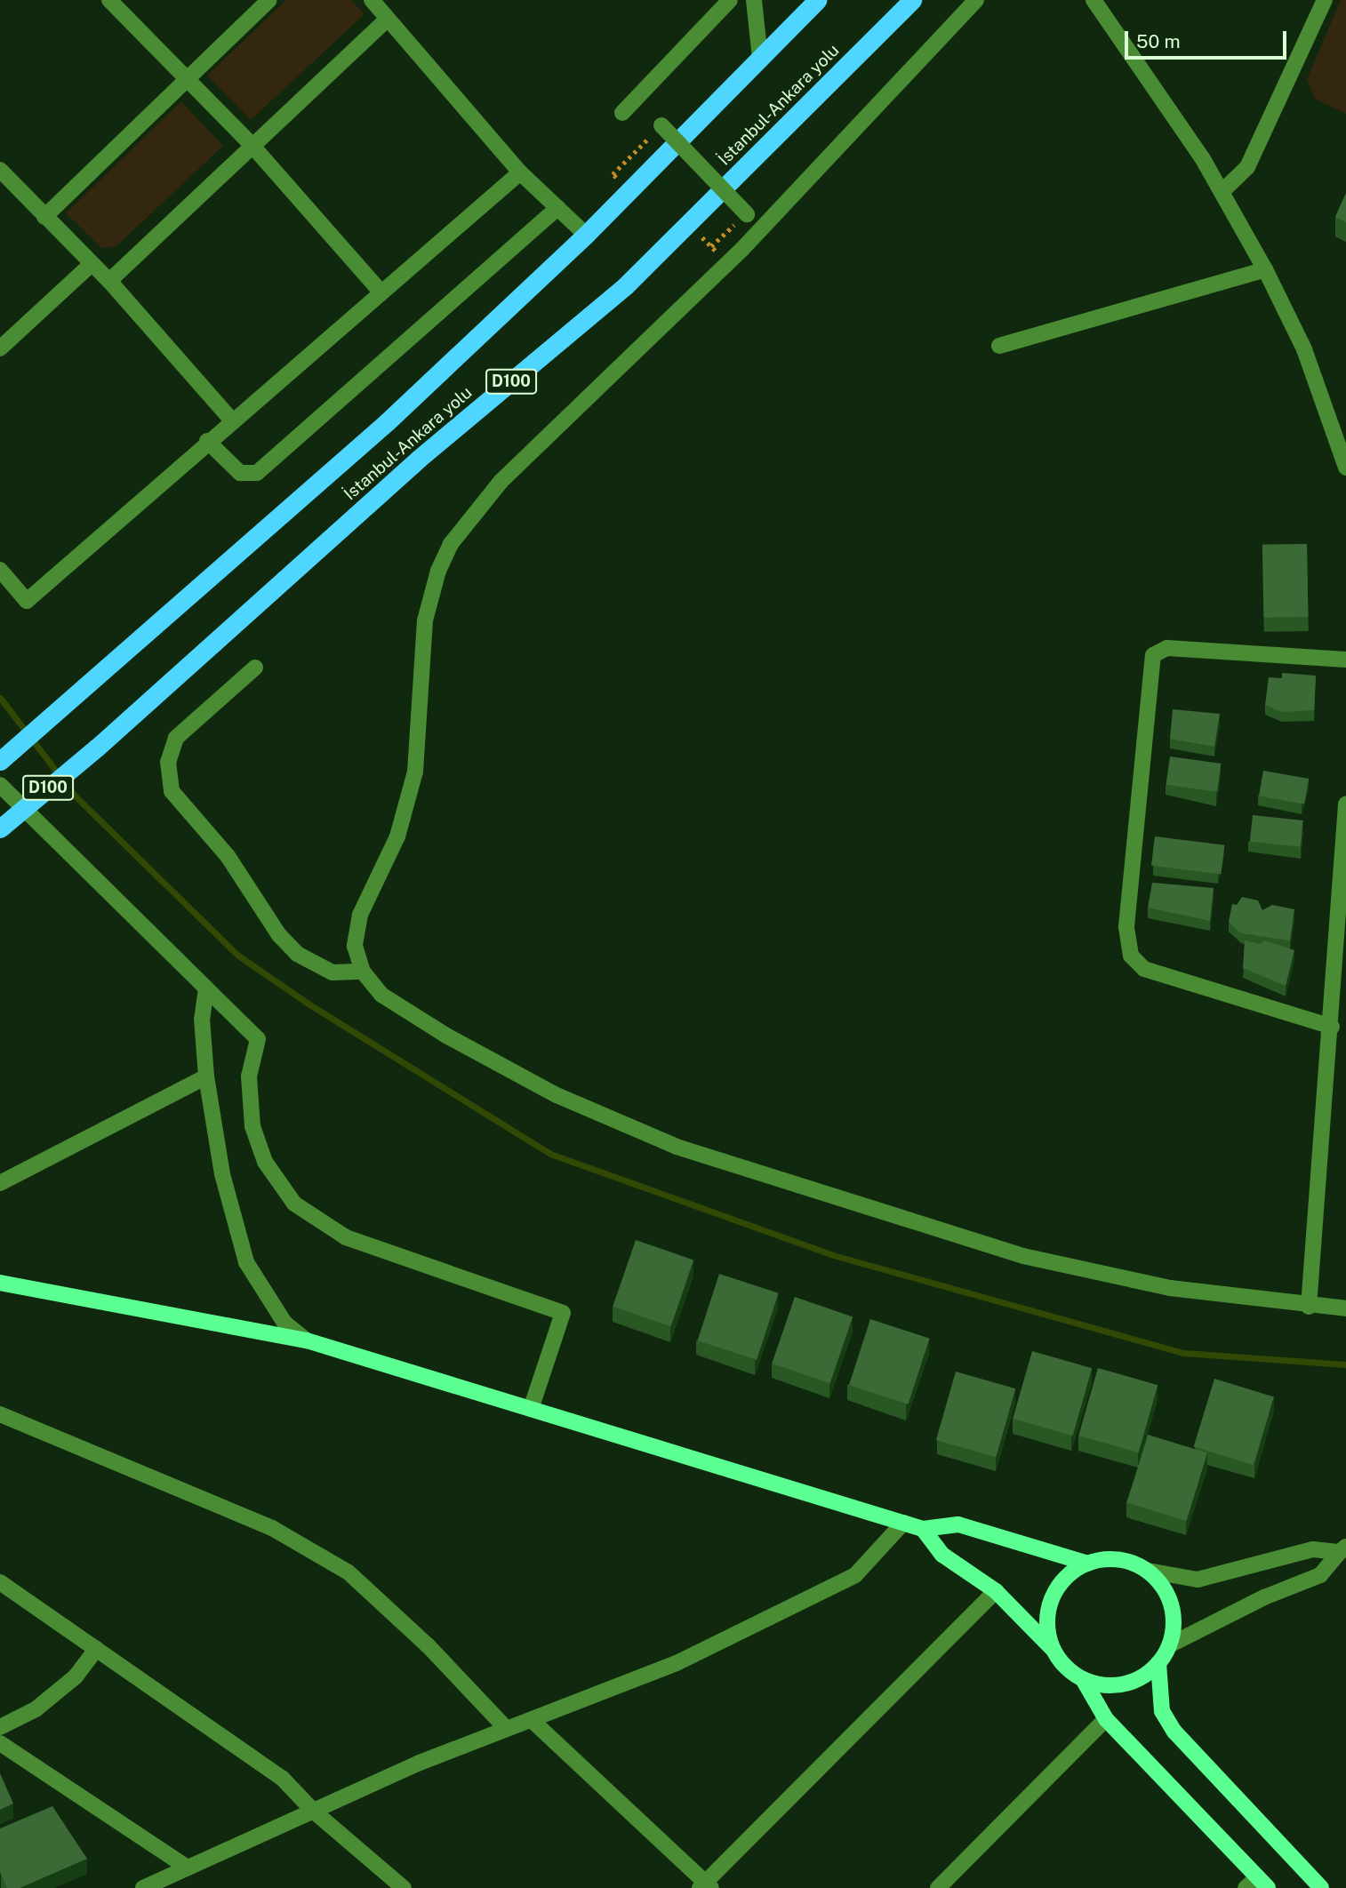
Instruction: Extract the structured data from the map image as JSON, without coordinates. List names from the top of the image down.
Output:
{
  "streets": {
    "highway": ["İstanbul-Ankara yolu", "D100"]
  },
  "scale_bar": "50 m"
}
